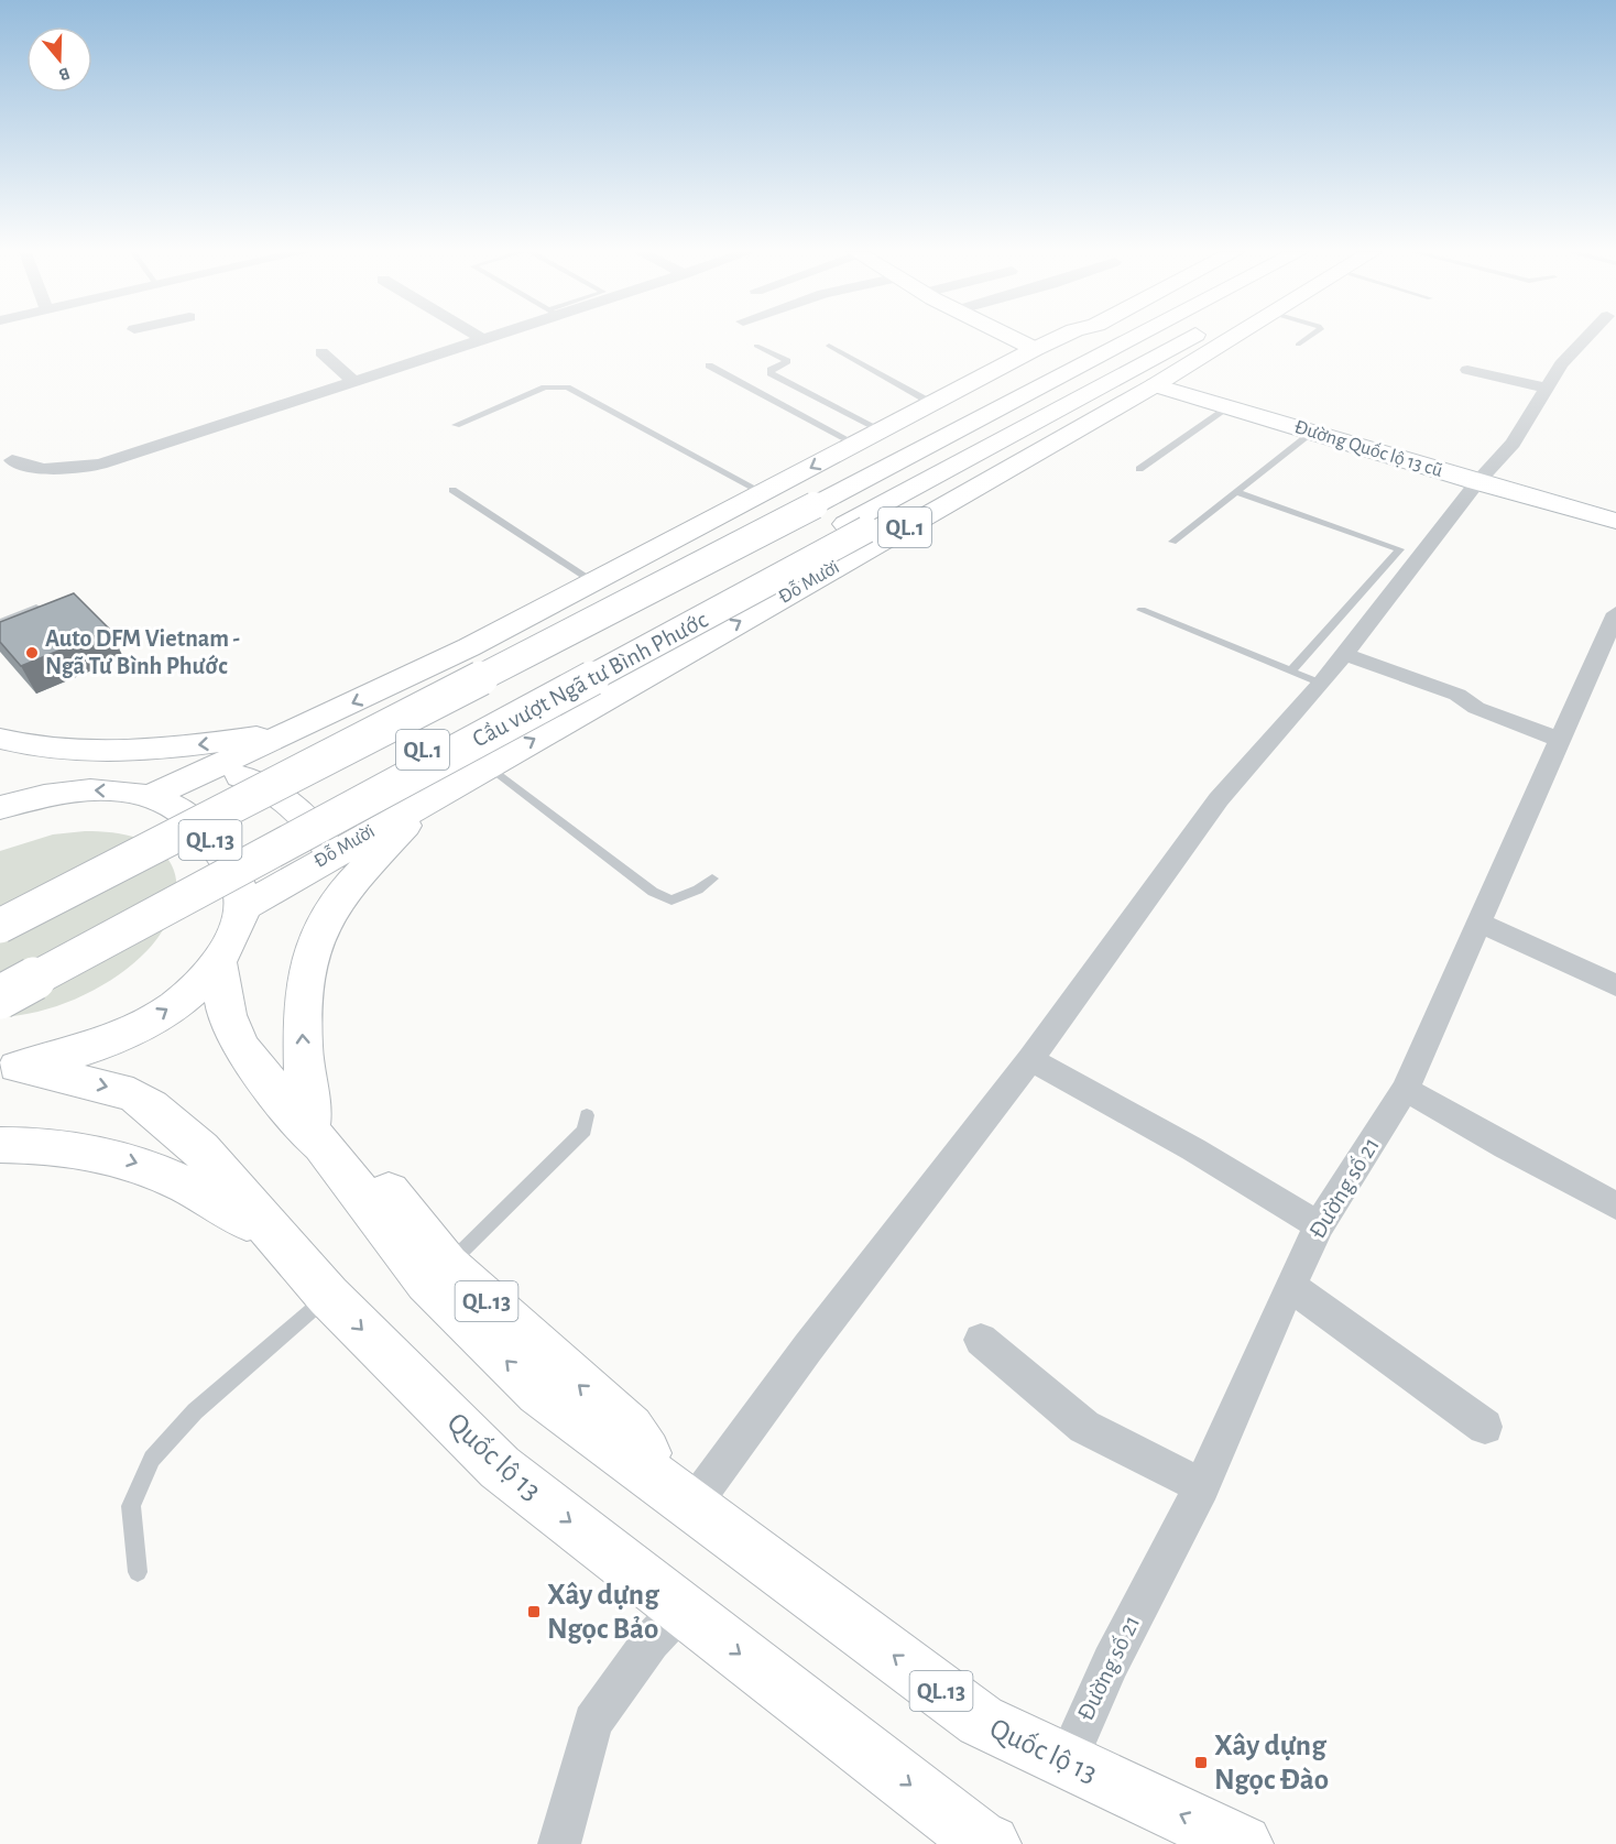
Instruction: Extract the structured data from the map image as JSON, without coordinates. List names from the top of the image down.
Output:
{
  "streets": {
    "main road": [
      "Đường Quốc lộ 13 cũ",
      "QL.1",
      "Đỗ Mười",
      "Cầu vượt Ngã tư Bình Phước",
      "QL.13",
      "Quốc lộ 13"
    ],
    "street": ["Đường số 21"]
  },
  "crossings": [
    ["Đường Quốc lộ 13 cũ", "Đỗ Mười"],
    ["QL.1", "Cầu vượt Ngã tư Bình Phước"],
    ["Đỗ Mười", "Cầu vượt Ngã tư Bình Phước"],
    ["Đỗ Mười", "QL.13"],
    ["Đường số 21", "Quốc lộ 13"]
  ],
  "places": {
    "other": ["Auto DFM Vietnam - Ngã Tư Bình Phước"],
    "transit": ["Xây dựng Ngọc Bảo", "Xây dựng Ngọc Đào"]
  },
  "north": "bottom"
}
